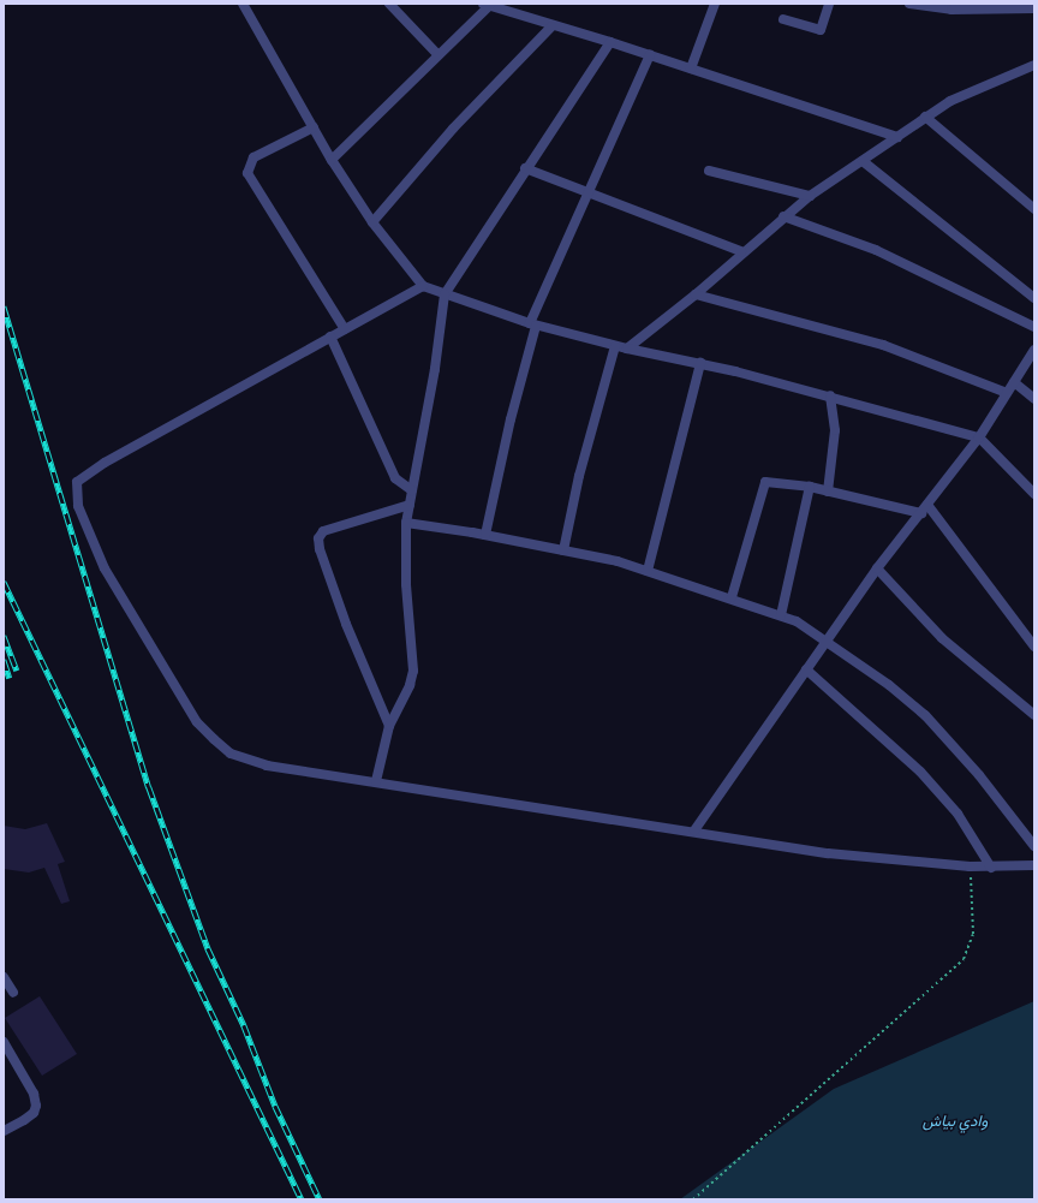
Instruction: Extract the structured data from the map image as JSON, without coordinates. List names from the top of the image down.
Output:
{
  "water": ["وادي بياش"]
}
